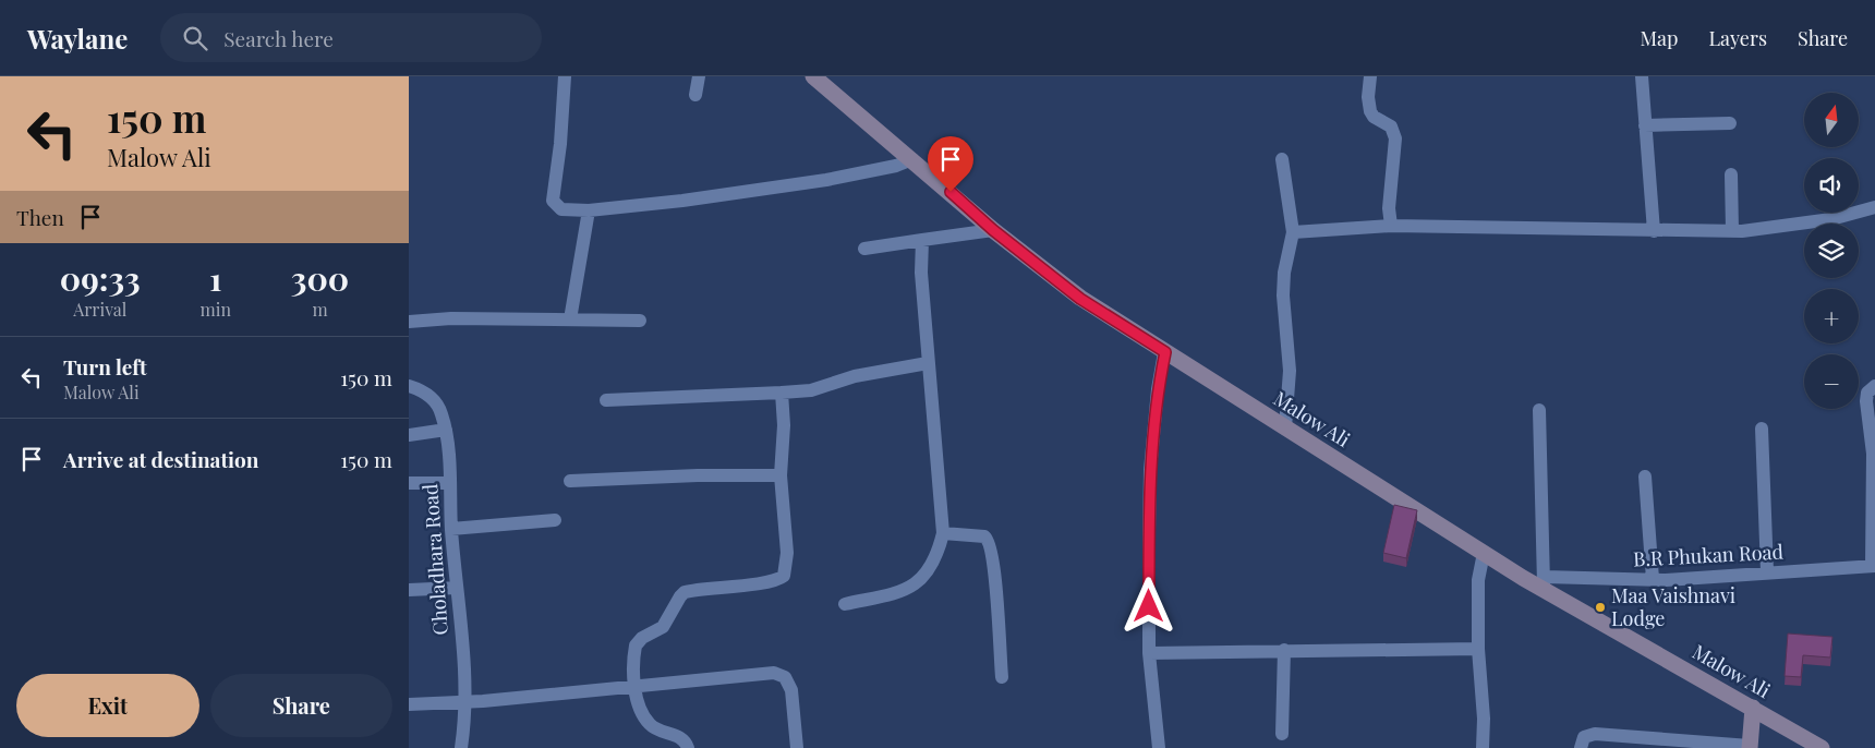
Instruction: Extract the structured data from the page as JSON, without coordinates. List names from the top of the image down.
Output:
{
  "streets": {
    "street": ["Malow Ali", "B.R Phukan Road", "Choladhara Road"]
  },
  "crossings": [
    ["Malow Ali", "B.R Phukan Road"]
  ],
  "places": ["Maa Vaishnavi Lodge"],
  "north": "top",
  "page": {
    "header": "Waylane",
    "search": "Search here",
    "nav": ["Map", "Layers", "Share"],
    "turn": ["150 m", "Malow Ali"],
    "map_buttons": ["+", "−"],
    "then": "Then",
    "eta": [
      "09:33",
      "Arrival",
      "1",
      "min",
      "300",
      "m"
    ],
    "list": [
      {
        "name": "Turn left",
        "note": "Malow Ali",
        "value": "150 m"
      },
      {
        "name": "Arrive at destination",
        "value": "150 m"
      }
    ],
    "buttons": ["Exit", "Share"]
  }
}
